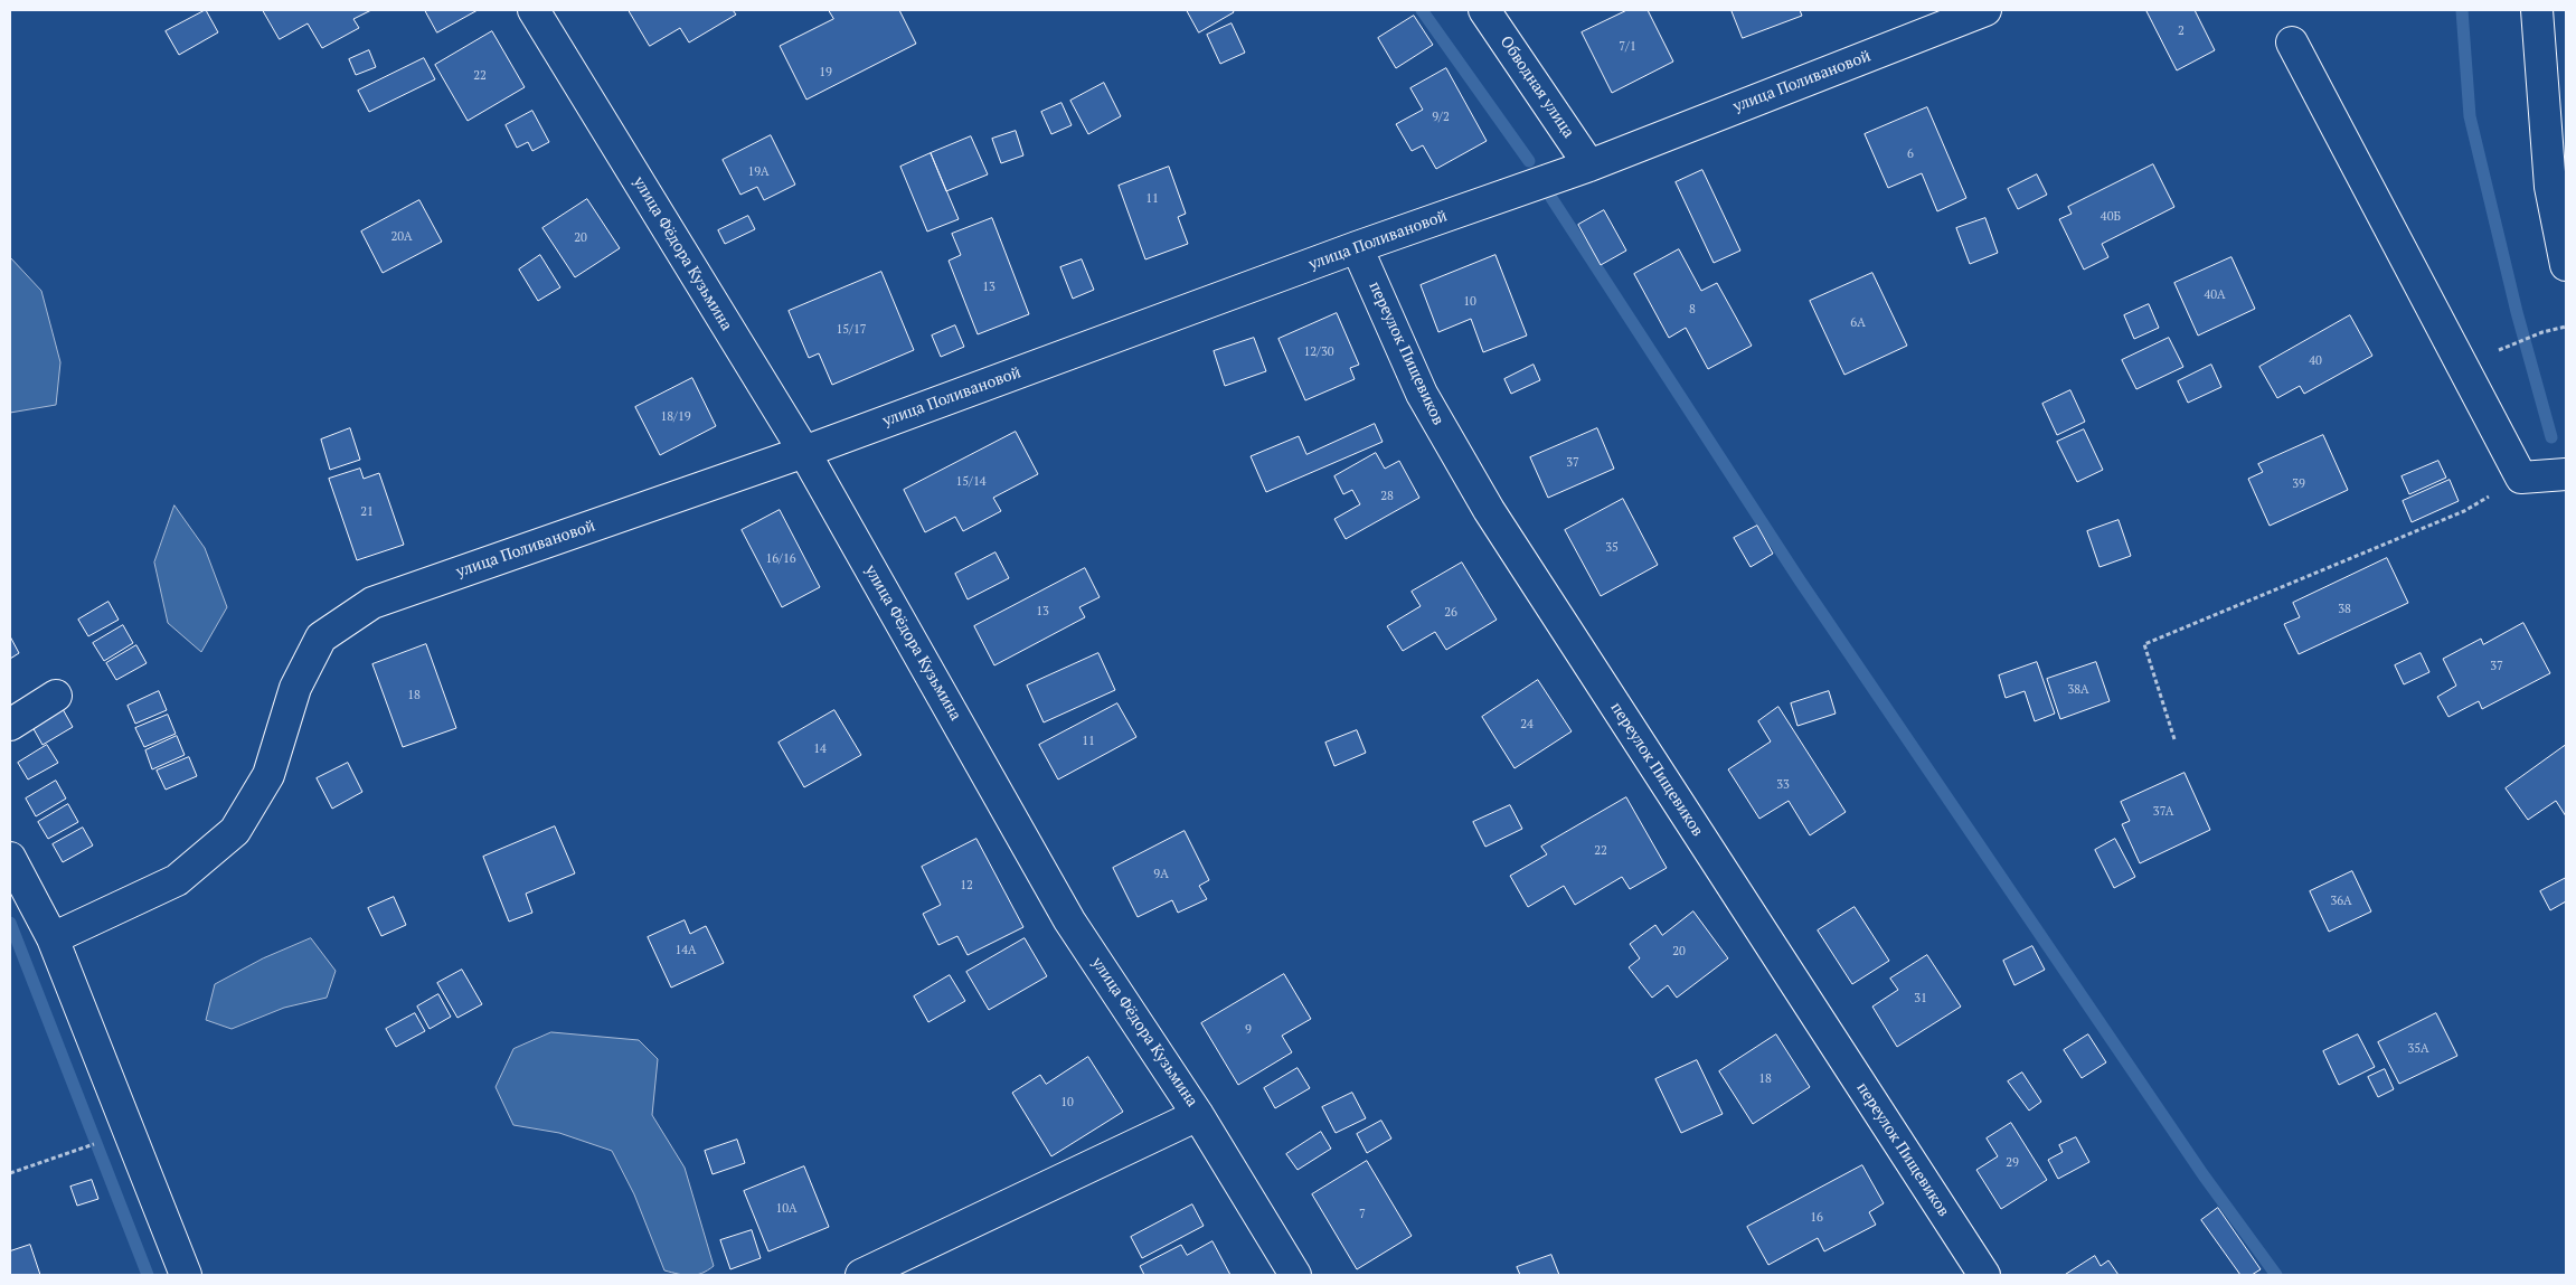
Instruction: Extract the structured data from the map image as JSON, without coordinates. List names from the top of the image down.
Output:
{
  "streets": {
    "street": [
      "улица Поливановой",
      "Обводная улица",
      "улица Фёдора Кузьмина",
      "переулок Пищевиков"
    ]
  },
  "crossings": [
    ["улица Поливановой", "Обводная улица"],
    ["улица Поливановой", "улица Фёдора Кузьмина"],
    ["улица Поливановой", "переулок Пищевиков"]
  ],
  "house_numbers": [
    "2",
    "7/1",
    "19",
    "22",
    "9/2",
    "6",
    "19А",
    "11",
    "40Б",
    "20А",
    "20",
    "13",
    "40А",
    "10",
    "8",
    "6А",
    "15/17",
    "12/30",
    "40",
    "18/19",
    "37",
    "15/14",
    "39",
    "28",
    "21",
    "35",
    "16/16",
    "38",
    "13",
    "26",
    "37",
    "38А",
    "18",
    "24",
    "11",
    "14",
    "33",
    "37А",
    "22",
    "9А",
    "12",
    "36А",
    "14А",
    "20",
    "31",
    "9",
    "35А",
    "18",
    "10",
    "29",
    "10А",
    "7",
    "16"
  ]
}
